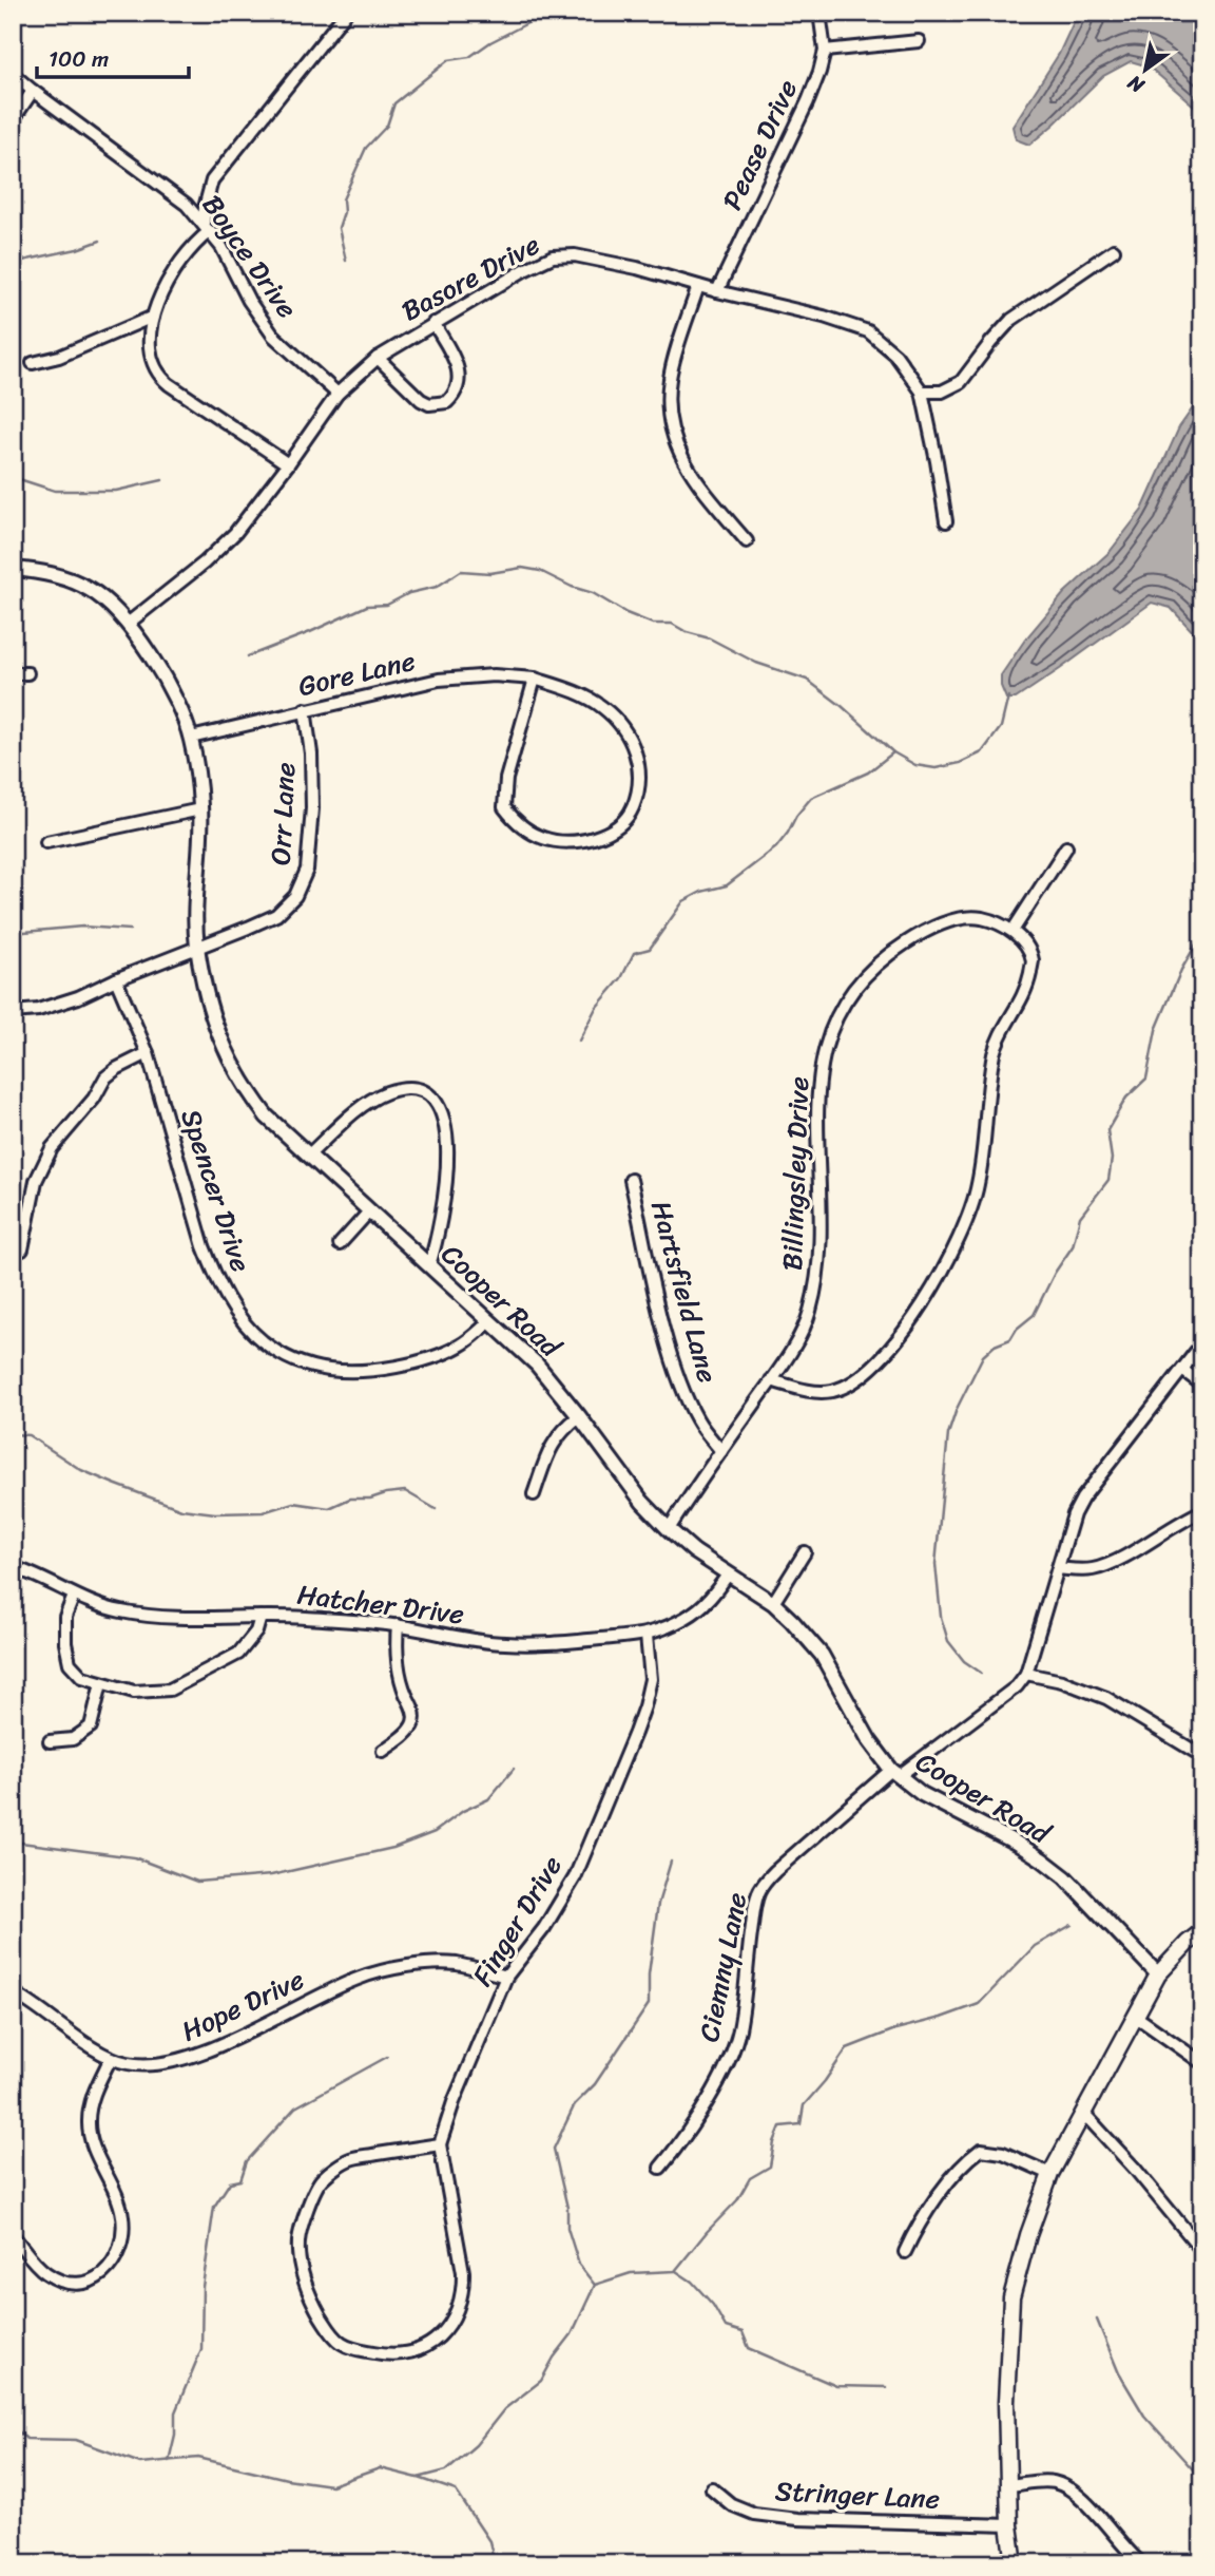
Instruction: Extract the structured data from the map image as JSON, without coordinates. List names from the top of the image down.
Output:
{
  "streets": {
    "street": [
      "Pease Drive",
      "Boyce Drive",
      "Basore Drive",
      "Gore Lane",
      "Orr Lane",
      "Billingsley Drive",
      "Spencer Drive",
      "Hartsfield Lane",
      "Cooper Road",
      "Hatcher Drive",
      "Finger Drive",
      "Ciemny Lane",
      "Hope Drive",
      "Stringer Lane"
    ]
  },
  "crossings": [
    ["Pease Drive", "Basore Drive"],
    ["Boyce Drive", "Basore Drive"],
    ["Basore Drive", "Cooper Road"],
    ["Gore Lane", "Orr Lane"],
    ["Gore Lane", "Cooper Road"],
    ["Orr Lane", "Spencer Drive"],
    ["Orr Lane", "Cooper Road"],
    ["Billingsley Drive", "Hartsfield Lane"],
    ["Billingsley Drive", "Cooper Road"],
    ["Spencer Drive", "Cooper Road"],
    ["Cooper Road", "Hatcher Drive"],
    ["Cooper Road", "Ciemny Lane"],
    ["Hatcher Drive", "Finger Drive"],
    ["Finger Drive", "Hope Drive"]
  ],
  "scale_bar": "100 m",
  "north": "bottom left"
}
